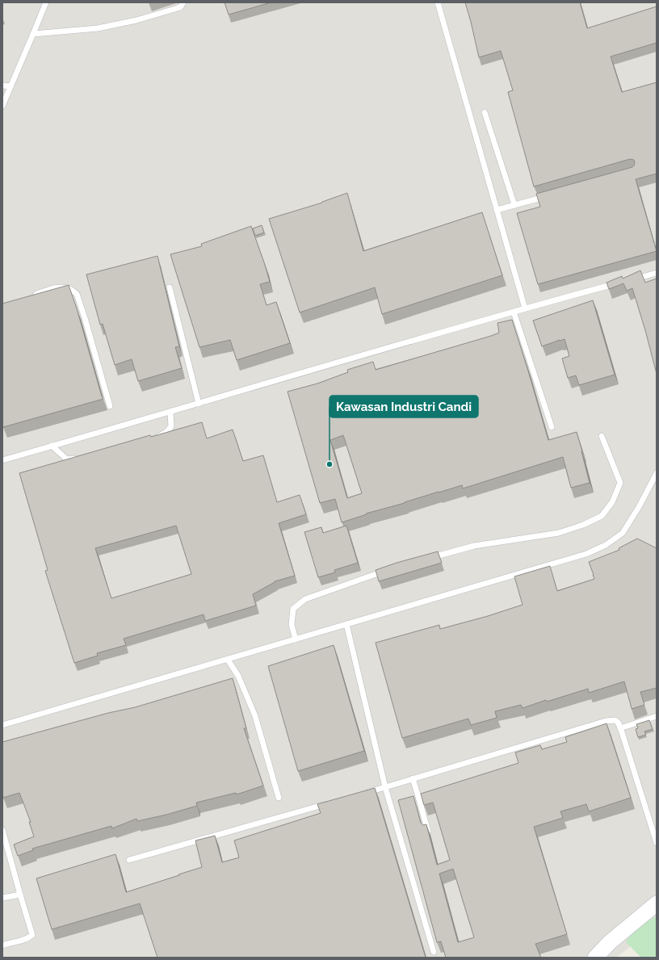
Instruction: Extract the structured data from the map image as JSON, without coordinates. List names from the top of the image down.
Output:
{
  "places": ["Kawasan Industri Candi"]
}
